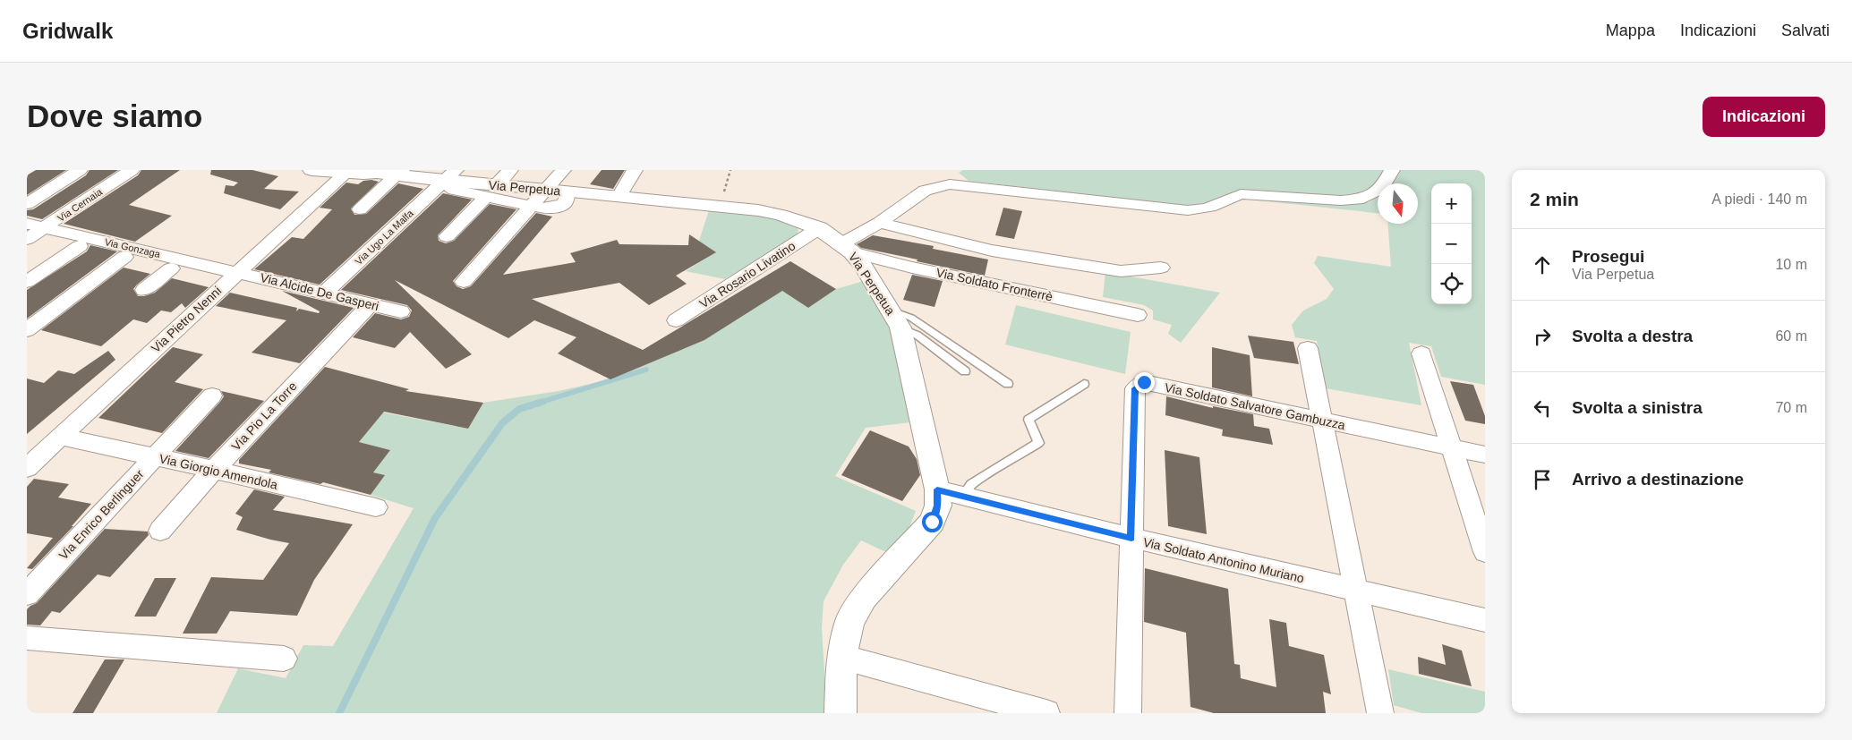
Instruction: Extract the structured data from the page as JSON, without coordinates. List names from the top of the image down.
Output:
{
  "streets": {
    "street": [
      "Via Perpetua",
      "Via Cernaia",
      "Via Ugo La Malfa",
      "Via Gonzaga",
      "Via Rosario Livatino",
      "Via Soldato Fronterrè",
      "Via Alcide De Gasperi",
      "Via Pietro Nenni",
      "Via Soldato Salvatore Gambuzza",
      "Via Pio La Torre",
      "Via Giorgio Amendola",
      "Via Enrico Berlinguer",
      "Via Soldato Antonino Muriano"
    ]
  },
  "crossings": [
    ["Via Perpetua", "Via Ugo La Malfa"],
    ["Via Perpetua", "Via Rosario Livatino"],
    ["Via Perpetua", "Via Soldato Fronterrè"],
    ["Via Perpetua", "Via Pietro Nenni"],
    ["Via Perpetua", "Via Soldato Antonino Muriano"],
    ["Via Cernaia", "Via Gonzaga"],
    ["Via Ugo La Malfa", "Via Alcide De Gasperi"],
    ["Via Gonzaga", "Via Alcide De Gasperi"],
    ["Via Gonzaga", "Via Pietro Nenni"],
    ["Via Alcide De Gasperi", "Via Pietro Nenni"],
    ["Via Alcide De Gasperi", "Via Pio La Torre"],
    ["Via Pietro Nenni", "Via Giorgio Amendola"],
    ["Via Soldato Salvatore Gambuzza", "Via Soldato Antonino Muriano"],
    ["Via Pio La Torre", "Via Giorgio Amendola"],
    ["Via Giorgio Amendola", "Via Enrico Berlinguer"]
  ],
  "north": "bottom",
  "page": {
    "header": "Gridwalk",
    "nav": ["Mappa", "Indicazioni", "Salvati"],
    "buttons": "Indicazioni",
    "title": "Dove siamo",
    "heading": ["2 min", "A piedi · 140 m"],
    "map_buttons": ["+", "−"],
    "list": [
      ["Prosegui", "Via Perpetua", "10 m"],
      ["Svolta a destra", "60 m"],
      ["Svolta a sinistra", "70 m"],
      "Arrivo a destinazione"
    ]
  }
}
